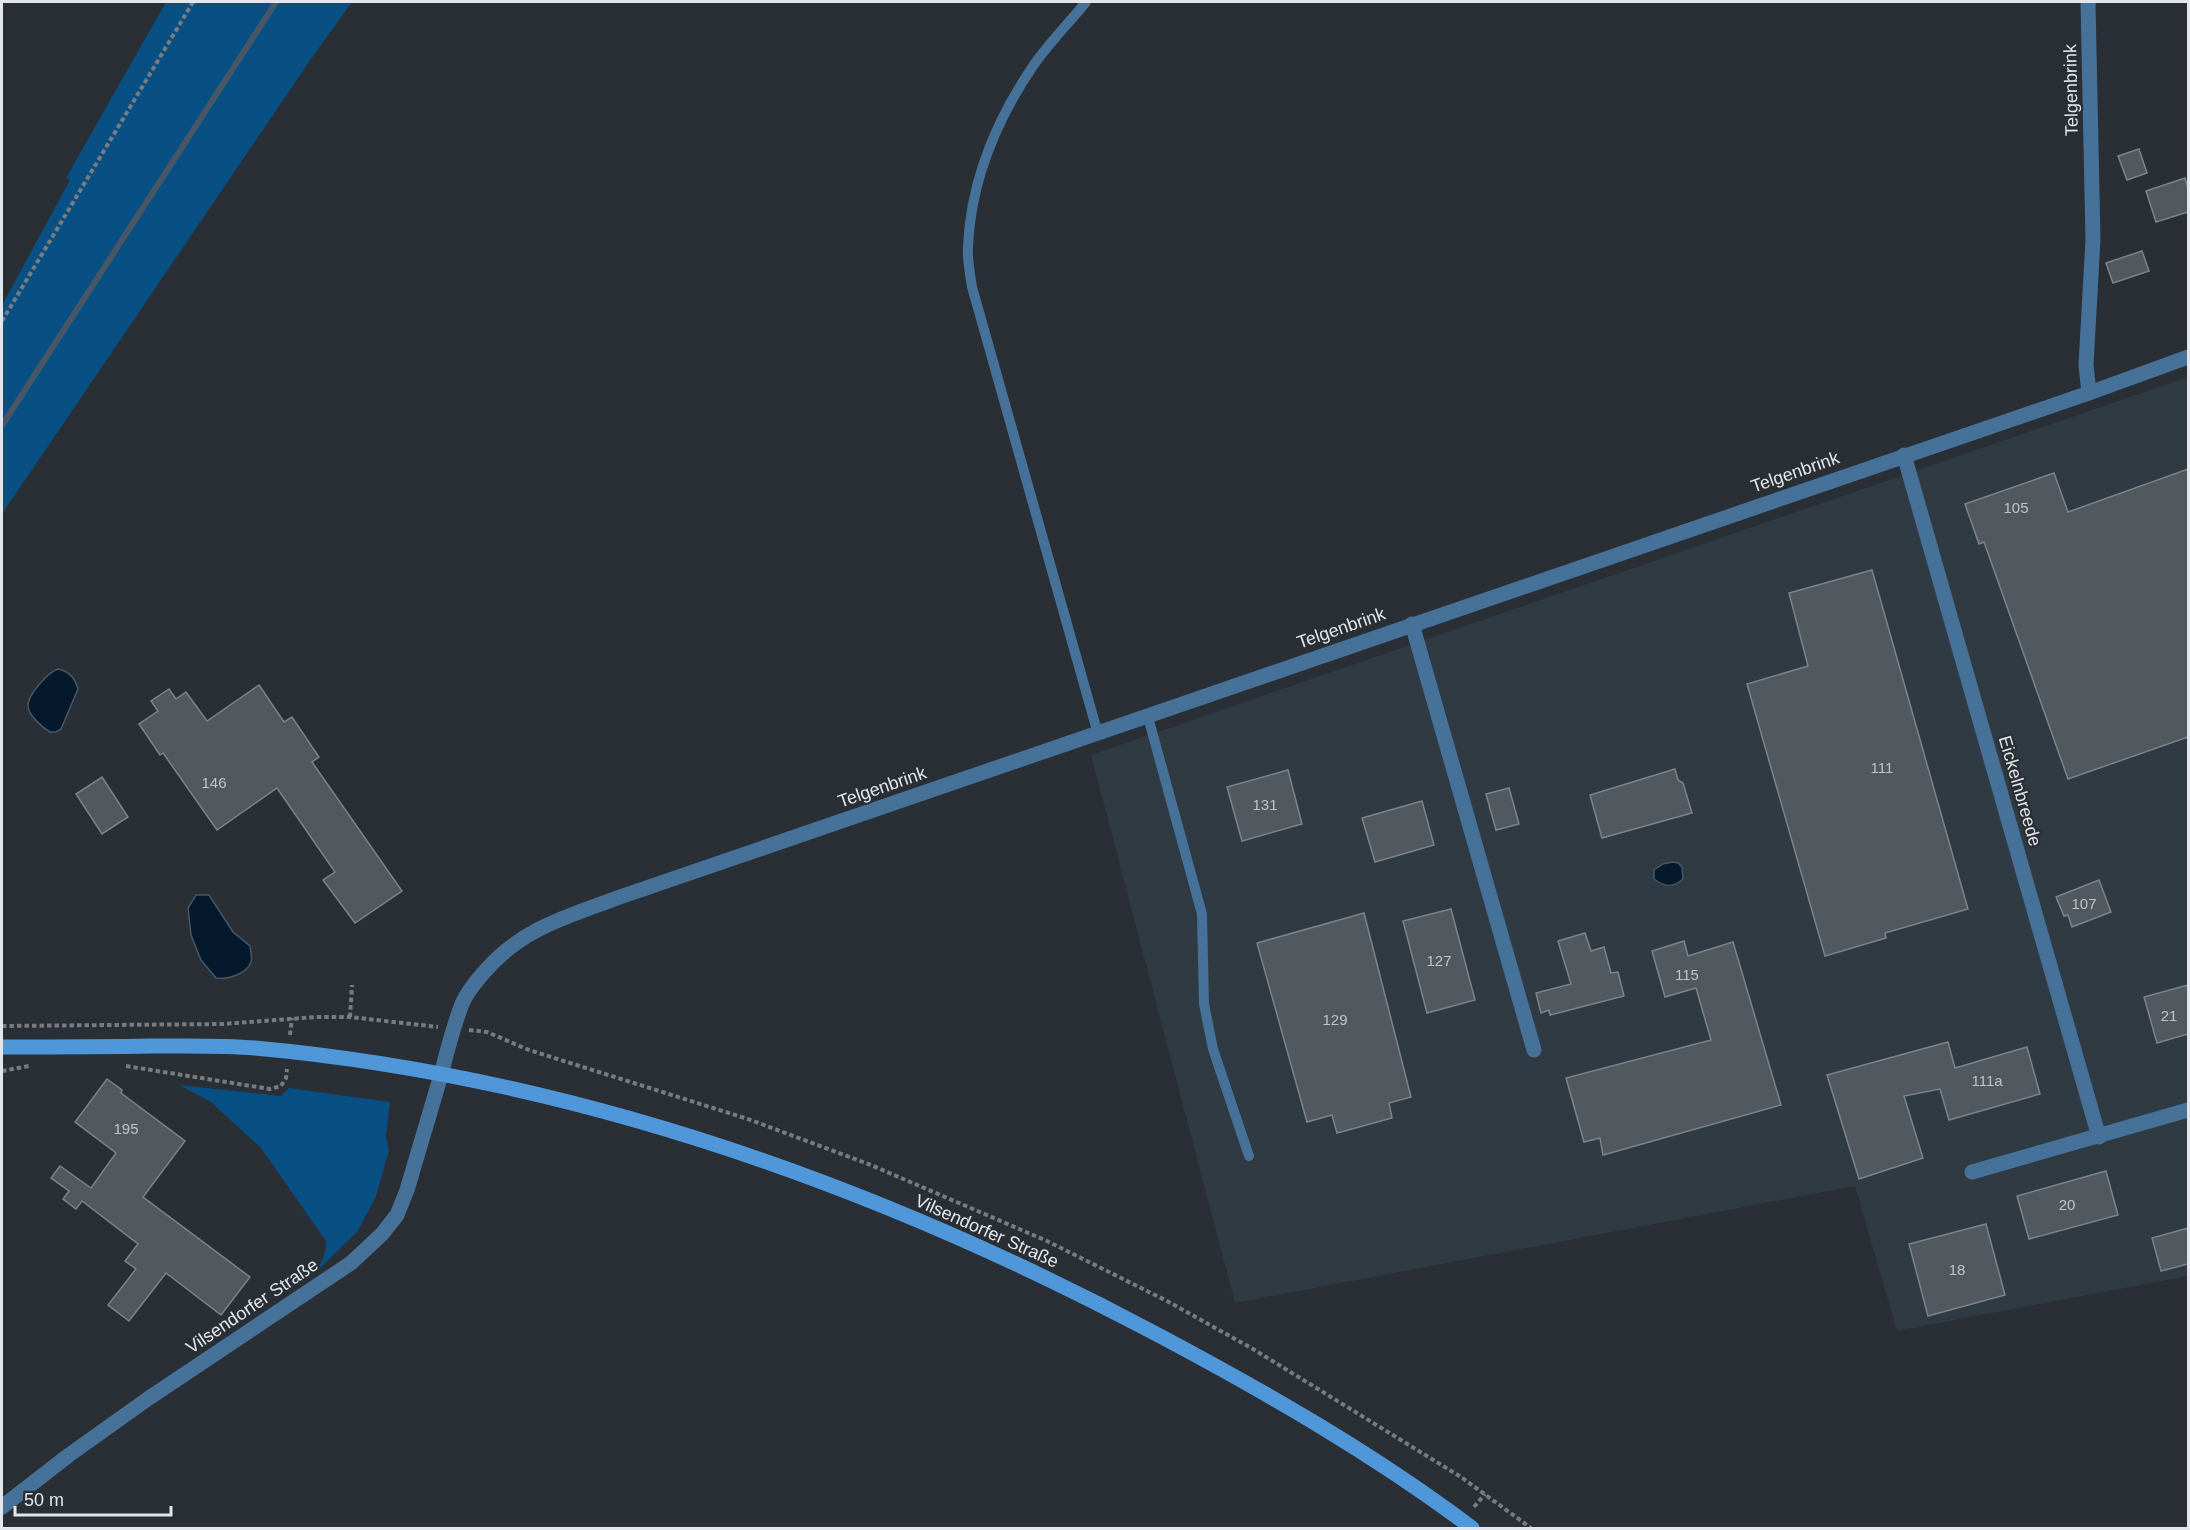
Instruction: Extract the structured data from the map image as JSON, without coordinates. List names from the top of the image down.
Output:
{
  "streets": {
    "main road": ["Vilsendorfer Straße"],
    "street": ["Telgenbrink", "Eickelnbreede"]
  },
  "crossings": [
    ["Telgenbrink", "Eickelnbreede"],
    ["Telgenbrink", "Vilsendorfer Straße"]
  ],
  "house_numbers": [
    "105",
    "111",
    "146",
    "131",
    "107",
    "127",
    "115",
    "21",
    "129",
    "111a",
    "195",
    "20",
    "18"
  ],
  "scale_bar": "50 m"
}
